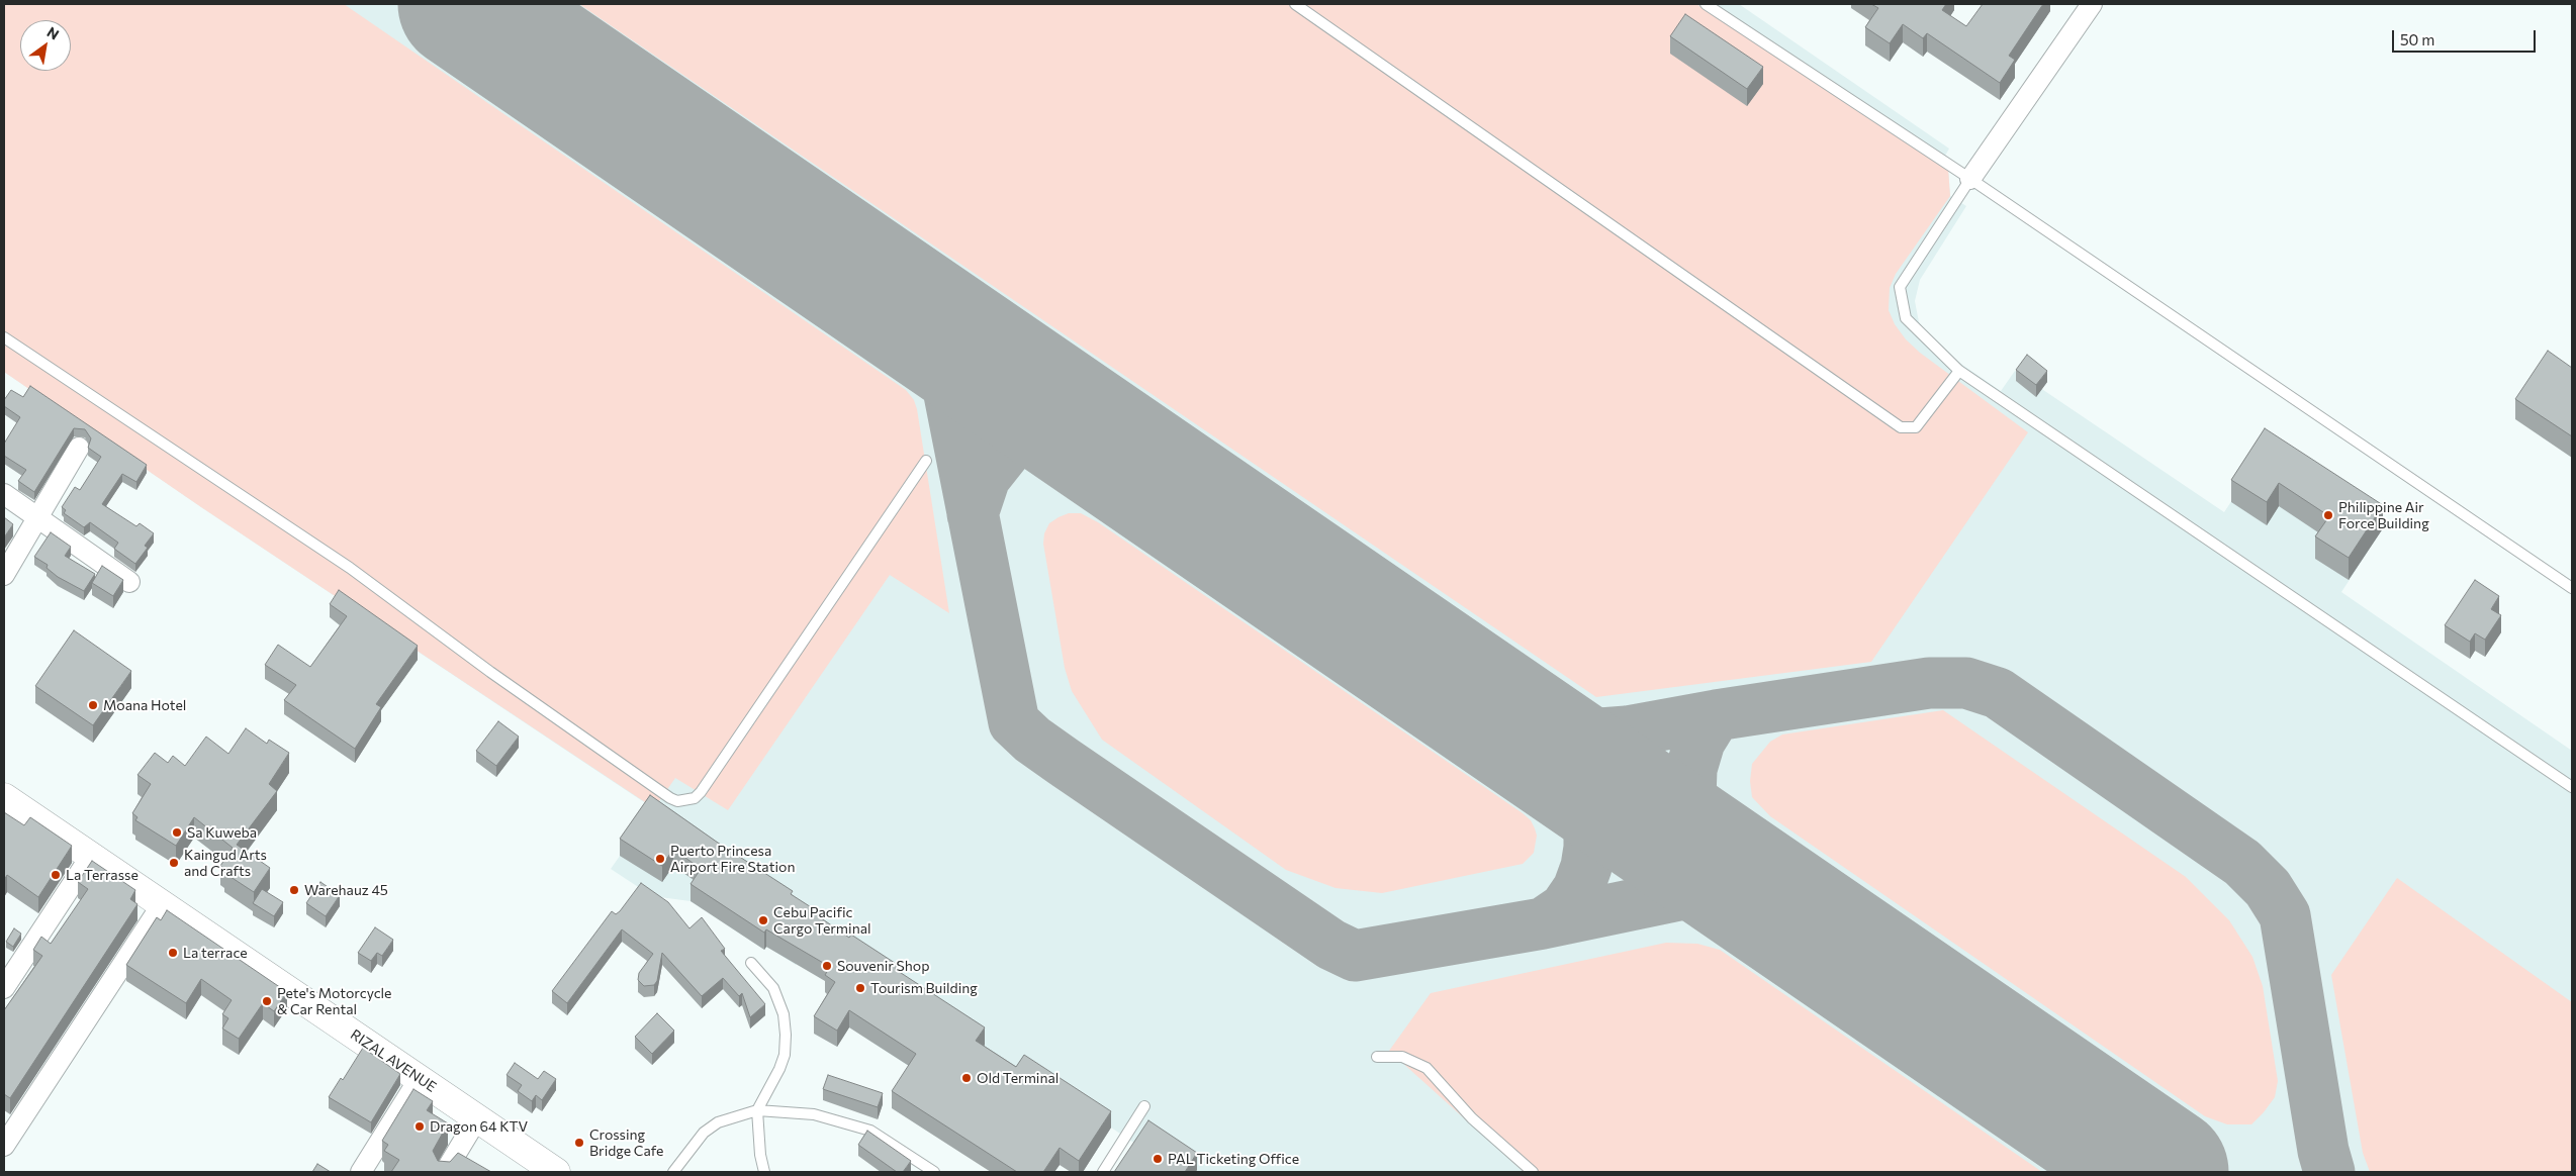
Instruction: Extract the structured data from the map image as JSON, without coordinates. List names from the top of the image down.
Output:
{
  "streets": {
    "street": ["RIZAL AVENUE"]
  },
  "places": [
    "Philippine Air Force Building",
    "Moana Hotel",
    "Sa Kuweba",
    "Puerto Princesa Airport Fire Station",
    "Kaingud Arts and Crafts",
    "La Terrasse",
    "Warehauz 45",
    "Cebu Pacific Cargo Terminal",
    "La terrace",
    "Souvenir Shop",
    "Tourism Building",
    "Pete's Motorcycle & Car Rental",
    "Old Terminal",
    "Dragon 64 KTV",
    "Crossing Bridge Cafe",
    "PAL Ticketing Office"
  ],
  "scale_bar": "50 m",
  "north": "top right"
}
